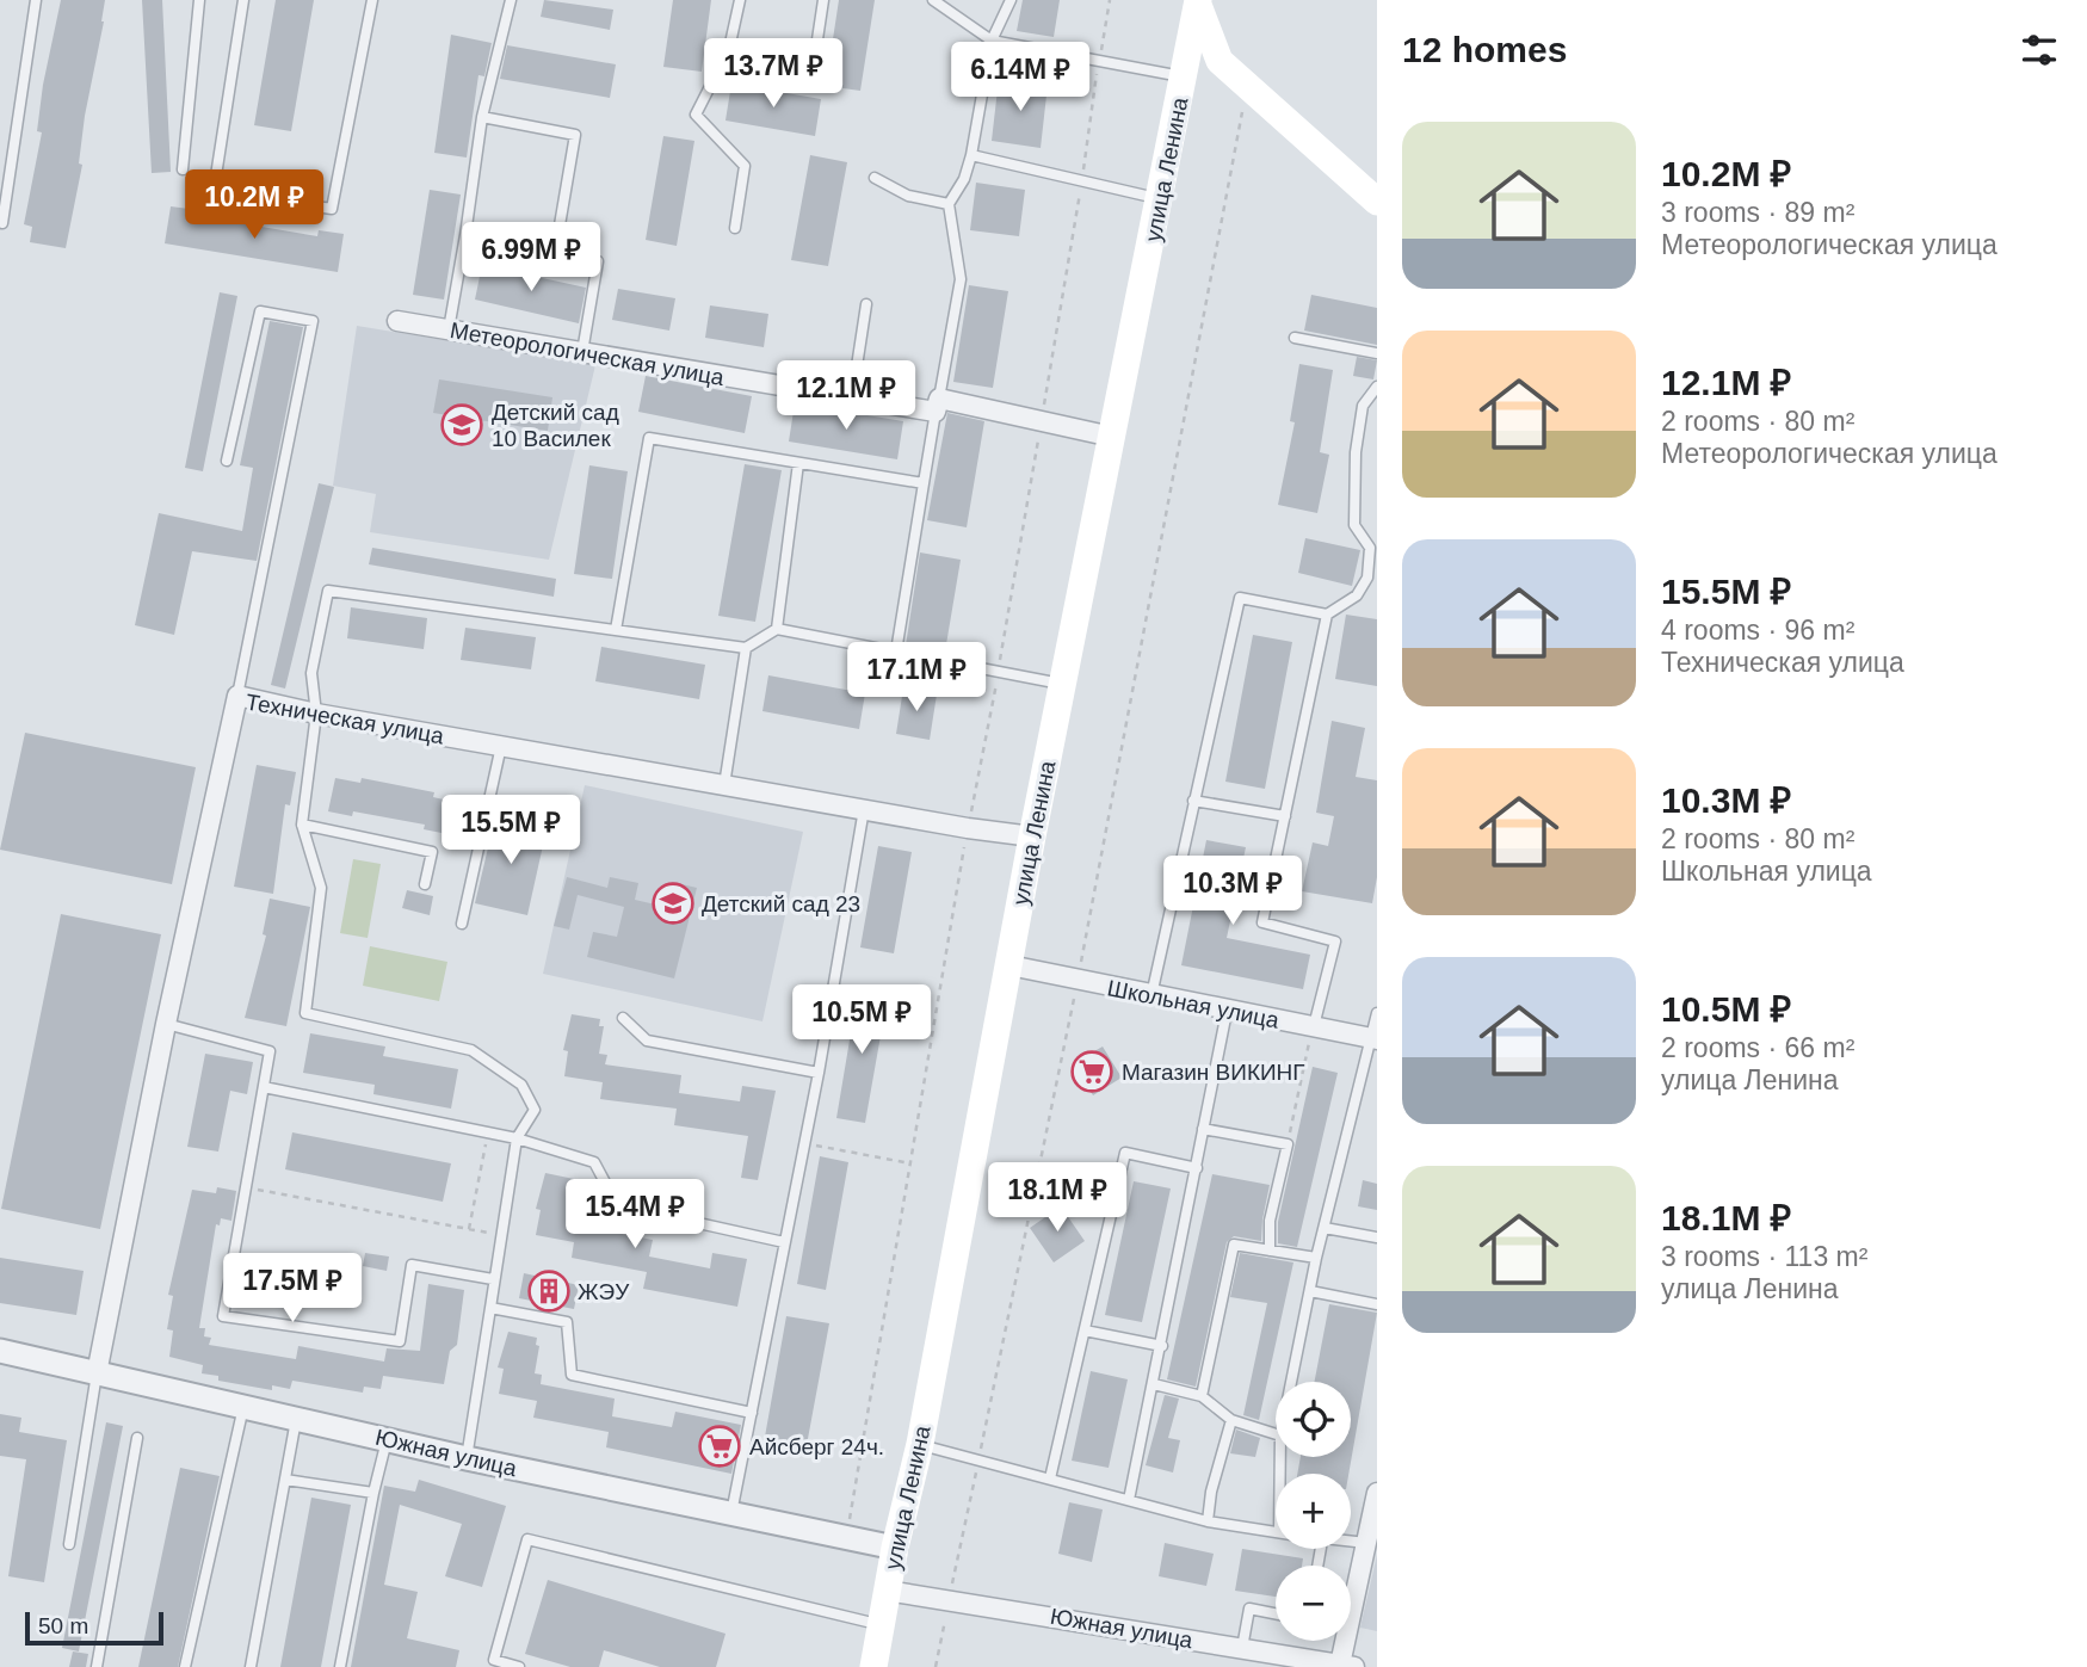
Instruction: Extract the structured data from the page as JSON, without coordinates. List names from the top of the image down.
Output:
{
  "streets": {
    "main road": ["улица Ленина"],
    "street": [
      "Метеорологическая улица",
      "Техническая улица",
      "Школьная улица",
      "Южная улица"
    ]
  },
  "crossings": [
    ["улица Ленина", "Метеорологическая улица"],
    ["улица Ленина", "Техническая улица"],
    ["улица Ленина", "Школьная улица"],
    ["улица Ленина", "Южная улица"],
    ["Техническая улица", "Южная улица"]
  ],
  "places": {
    "school or university": ["Детский сад 10 Василек", "Детский сад 23"],
    "supermarket": ["Магазин ВИКИНГ", "Айсберг 24ч."],
    "building": ["ЖЭУ"]
  },
  "scale_bar": "50 m",
  "page": {
    "heading": "12 homes",
    "price": [
      "13.7M ₽",
      "6.14M ₽",
      "10.2M ₽",
      "6.99M ₽",
      "12.1M ₽",
      "17.1M ₽",
      "15.5M ₽",
      "10.3M ₽",
      "10.5M ₽",
      "18.1M ₽",
      "15.4M ₽",
      "17.5M ₽"
    ],
    "list": [
      {
        "name": "10.2M ₽",
        "note": "3 rooms · 89 m² · Метеорологическая улица"
      },
      {
        "name": "12.1M ₽",
        "note": "2 rooms · 80 m² · Метеорологическая улица"
      },
      {
        "name": "15.5M ₽",
        "note": "4 rooms · 96 m² · Техническая улица"
      },
      {
        "name": "10.3M ₽",
        "note": "2 rooms · 80 m² · Школьная улица"
      },
      {
        "name": "10.5M ₽",
        "note": "2 rooms · 66 m² · улица Ленина"
      },
      {
        "name": "18.1M ₽",
        "note": "3 rooms · 113 m² · улица Ленина"
      }
    ],
    "map_buttons": ["+", "−"],
    "scale": "50 m"
  }
}
